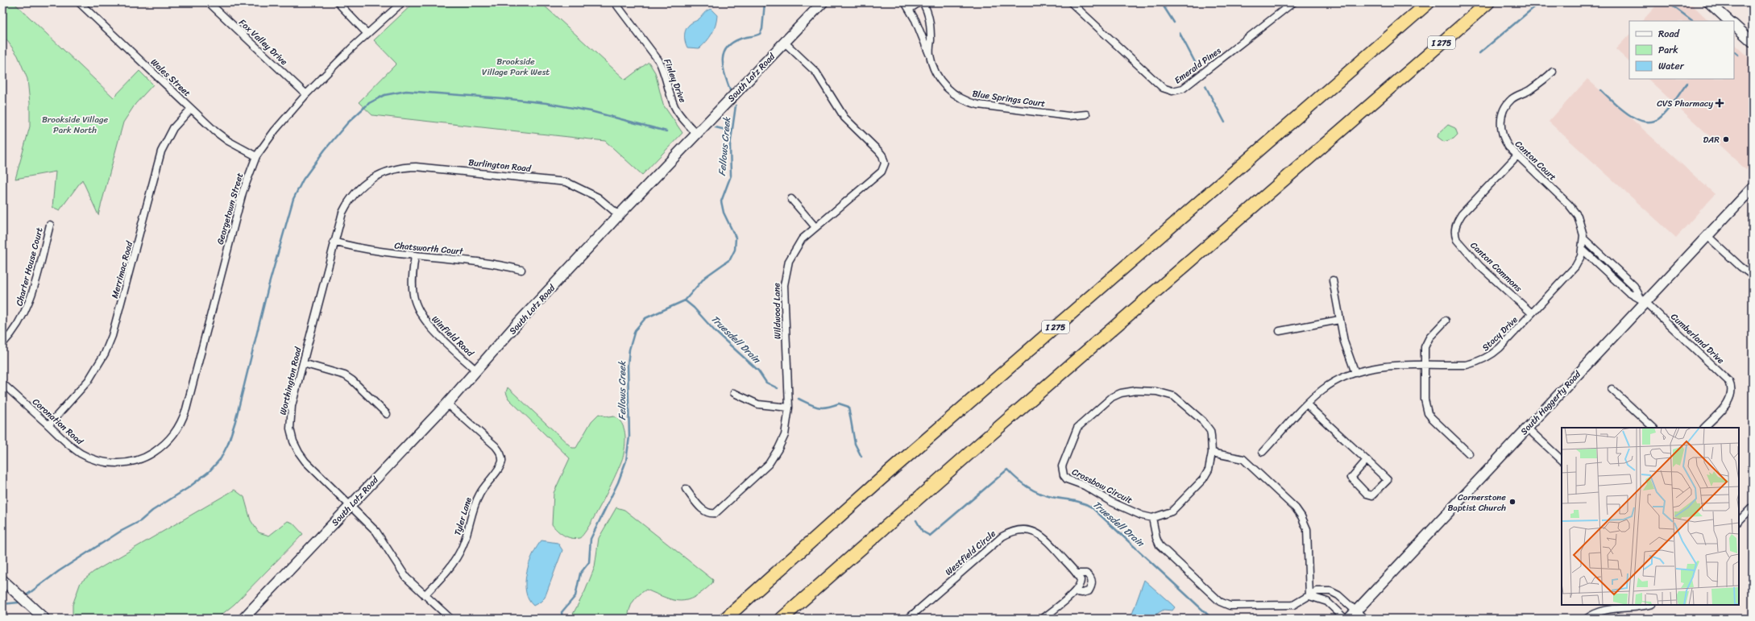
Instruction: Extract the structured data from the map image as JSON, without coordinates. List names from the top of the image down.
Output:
{
  "streets": {
    "highway": ["I 275"],
    "street": [
      "Fox Valley Drive",
      "Emerald Pines",
      "Wales Street",
      "South Lotz Road",
      "Finley Drive",
      "Blue Springs Court",
      "Canton Court",
      "Burlington Road",
      "Georgetown Street",
      "Chatsworth Court",
      "Charter House Court",
      "Canton Commons",
      "Merrimac Road",
      "Wildwood Lane",
      "Stacy Drive",
      "Winfield Road",
      "Cumberland Drive",
      "Worthington Road",
      "South Haggerty Road",
      "Coronation Road",
      "Crossbow Circuit",
      "Tyler Lane",
      "Westfield Circle"
    ]
  },
  "crossings": [
    ["Fox Valley Drive", "Georgetown Street"],
    ["Wales Street", "Georgetown Street"],
    ["Wales Street", "Merrimac Road"],
    ["South Lotz Road", "Finley Drive"],
    ["South Lotz Road", "Burlington Road"],
    ["South Lotz Road", "Wildwood Lane"],
    ["South Lotz Road", "Winfield Road"],
    ["South Lotz Road", "Worthington Road"],
    ["South Lotz Road", "Tyler Lane"],
    ["Canton Court", "Canton Commons"],
    ["Canton Court", "Stacy Drive"],
    ["Burlington Road", "Worthington Road"],
    ["Georgetown Street", "Coronation Road"],
    ["Chatsworth Court", "Winfield Road"],
    ["Chatsworth Court", "Worthington Road"],
    ["Canton Commons", "Stacy Drive"],
    ["Merrimac Road", "Coronation Road"],
    ["Cumberland Drive", "South Haggerty Road"],
    ["Worthington Road", "Tyler Lane"]
  ],
  "water": ["Fellows Creek", "Truesdell Drain"],
  "parks": ["Brookside Village Park West", "Brookside Village Park North"],
  "places": {
    "health": ["CVS Pharmacy"],
    "other": ["DAR", "Cornerstone Baptist Church"]
  },
  "legend": ["Road", "Park", "Water"]
}
